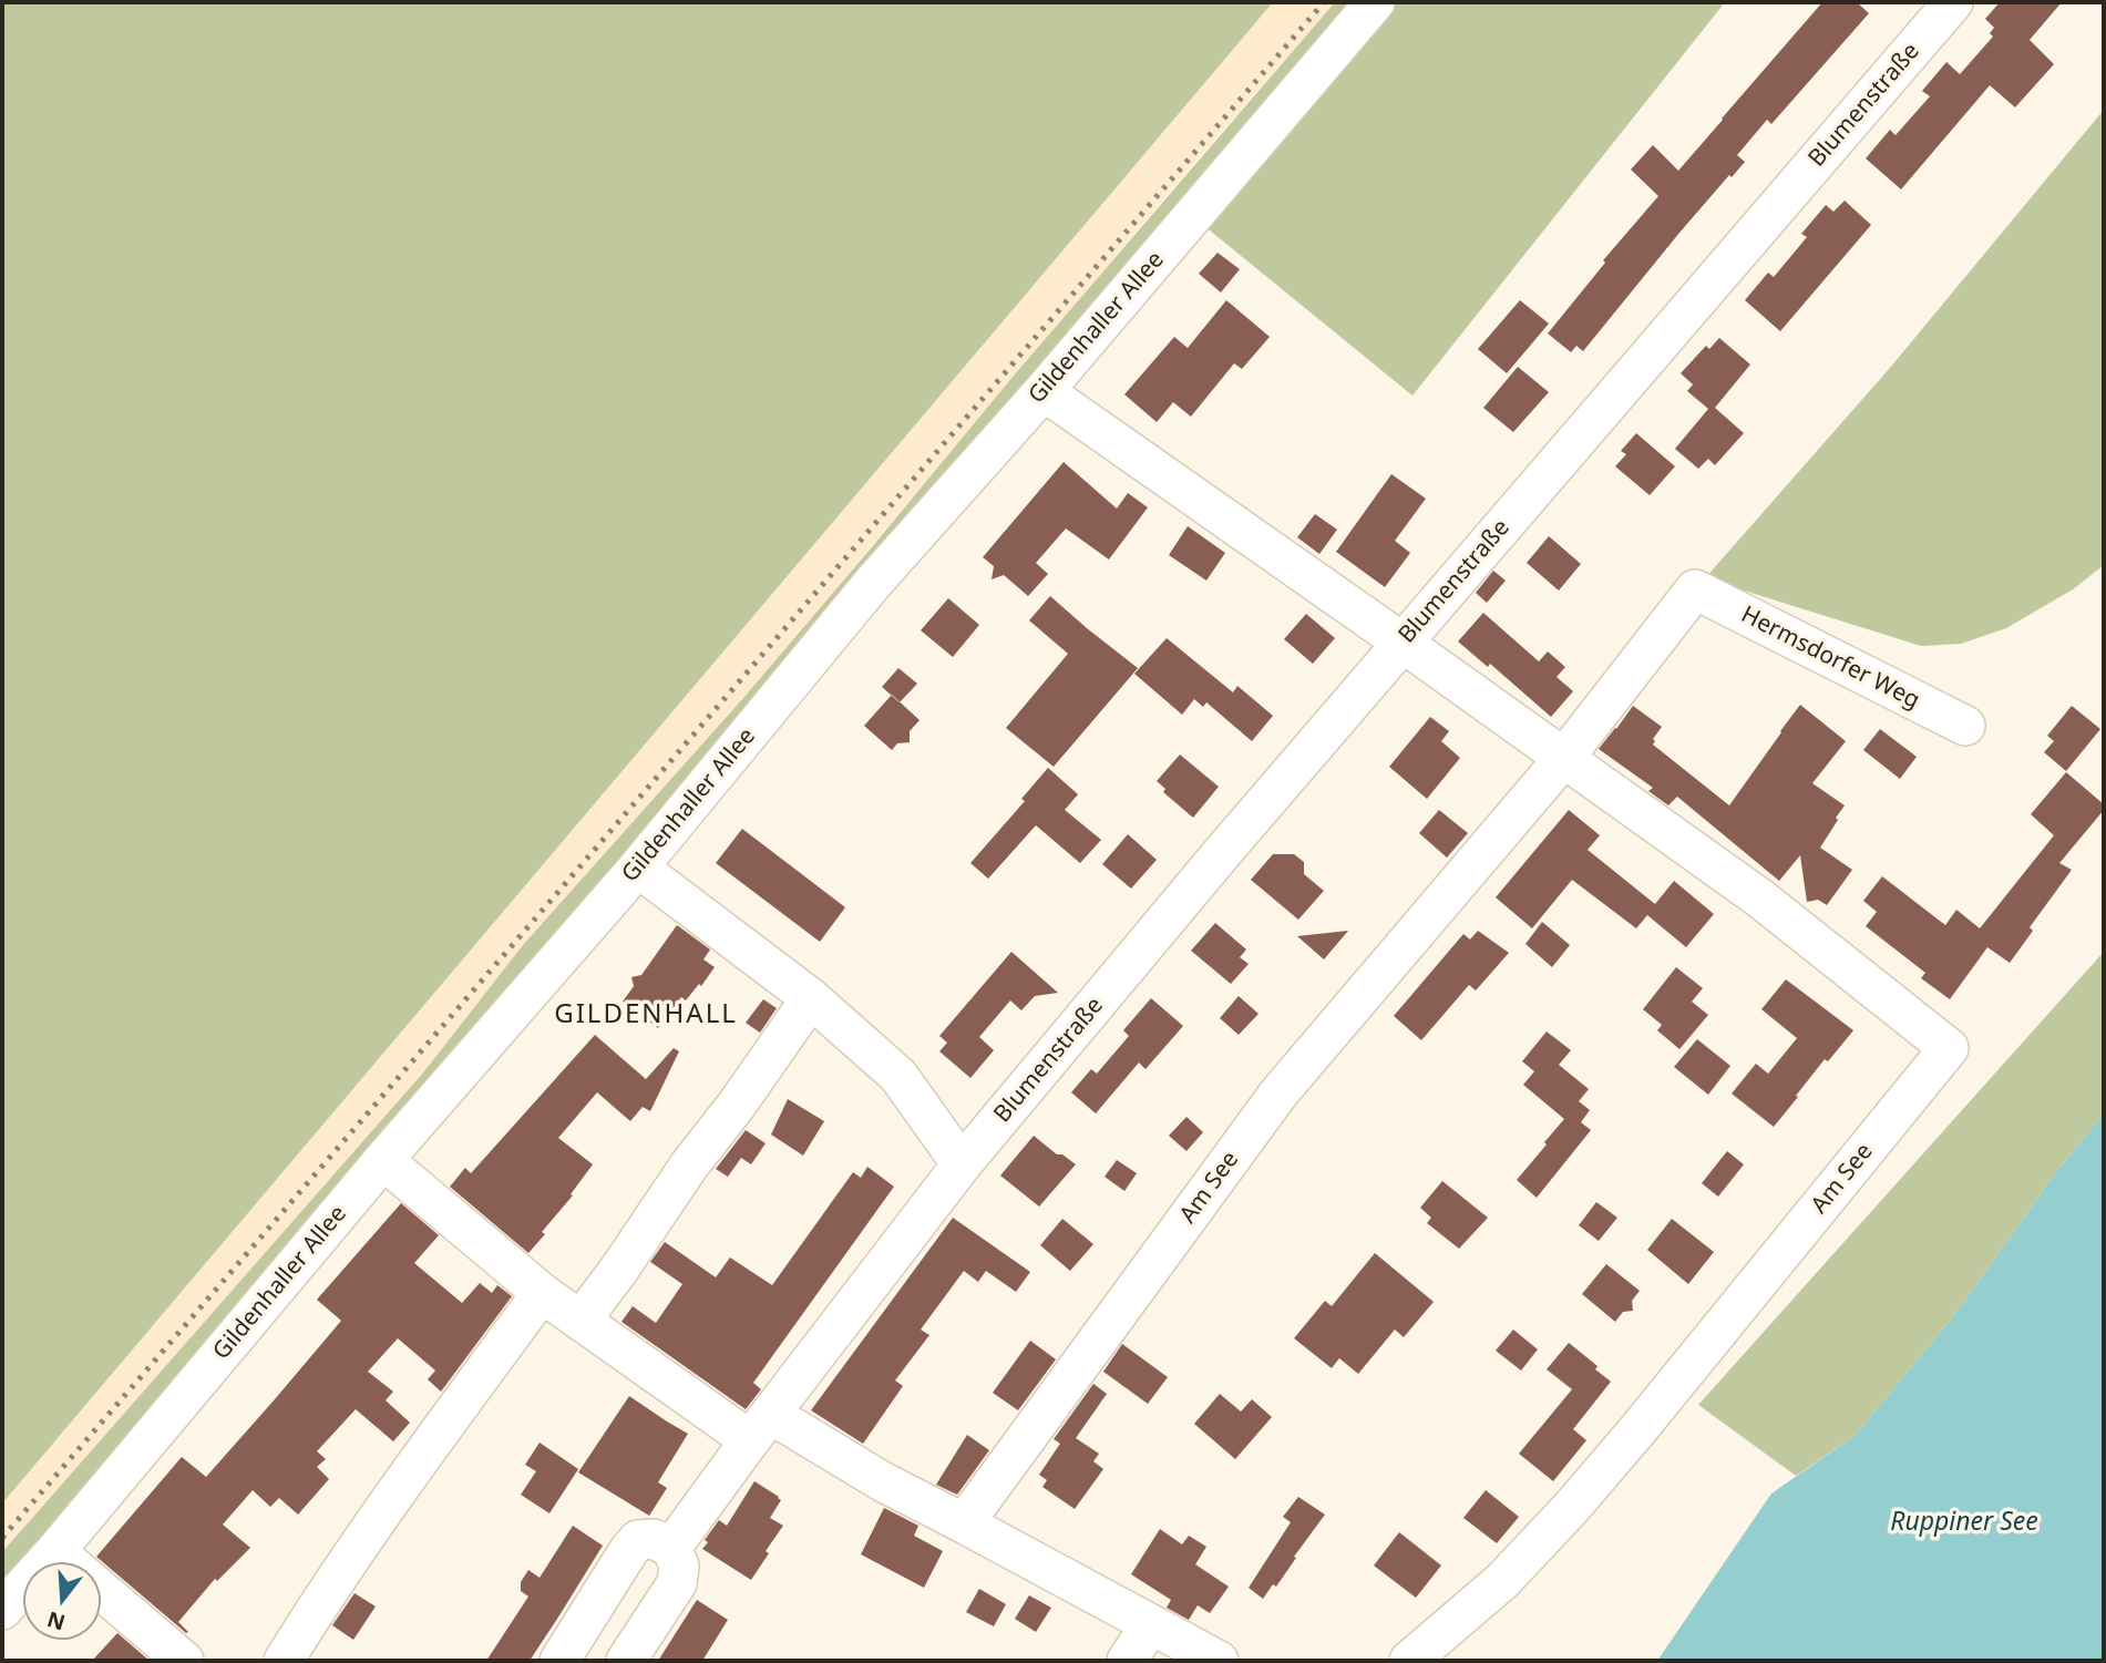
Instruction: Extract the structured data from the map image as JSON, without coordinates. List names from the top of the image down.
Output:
{
  "streets": {
    "street": [
      "Blumenstraße",
      "Gildenhaller Allee",
      "Hermsdorfer Weg",
      "Am See"
    ]
  },
  "crossings": [
    ["Blumenstraße", "Am See"],
    ["Gildenhaller Allee", "Am See"],
    ["Hermsdorfer Weg", "Am See"]
  ],
  "districts": ["GILDENHALL"],
  "water": ["Ruppiner See"],
  "north": "bottom"
}
